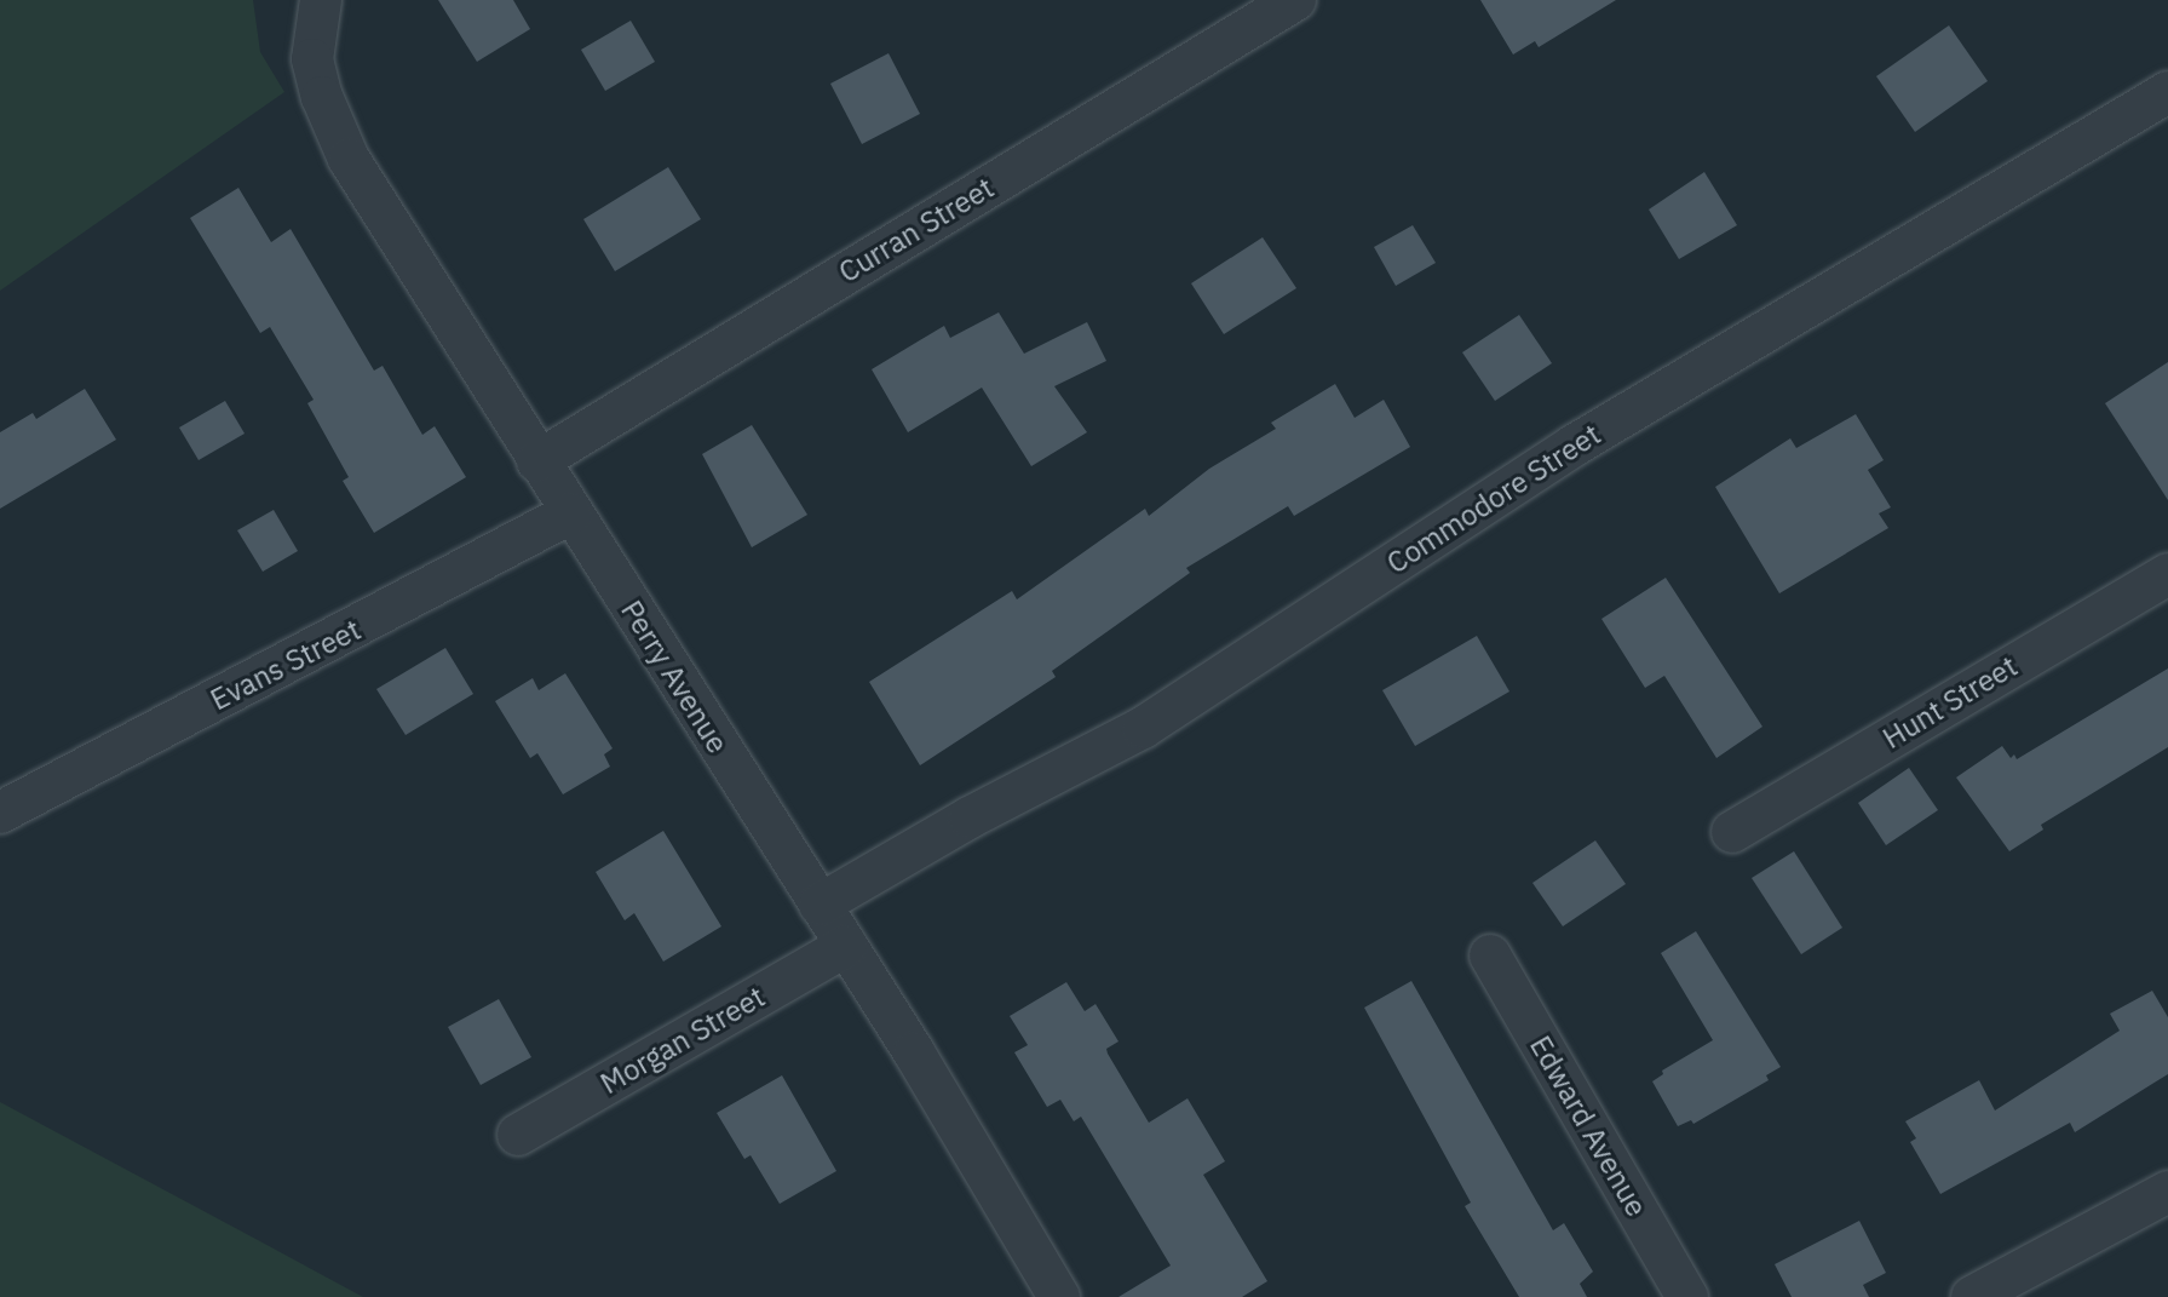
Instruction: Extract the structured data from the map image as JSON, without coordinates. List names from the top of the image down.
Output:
{
  "streets": {
    "street": [
      "Curran Street",
      "Commodore Street",
      "Evans Street",
      "Perry Avenue",
      "Hunt Street",
      "Morgan Street",
      "Edward Avenue"
    ]
  },
  "crossings": [
    ["Curran Street", "Perry Avenue"],
    ["Commodore Street", "Perry Avenue"],
    ["Evans Street", "Perry Avenue"],
    ["Perry Avenue", "Morgan Street"]
  ]
}
